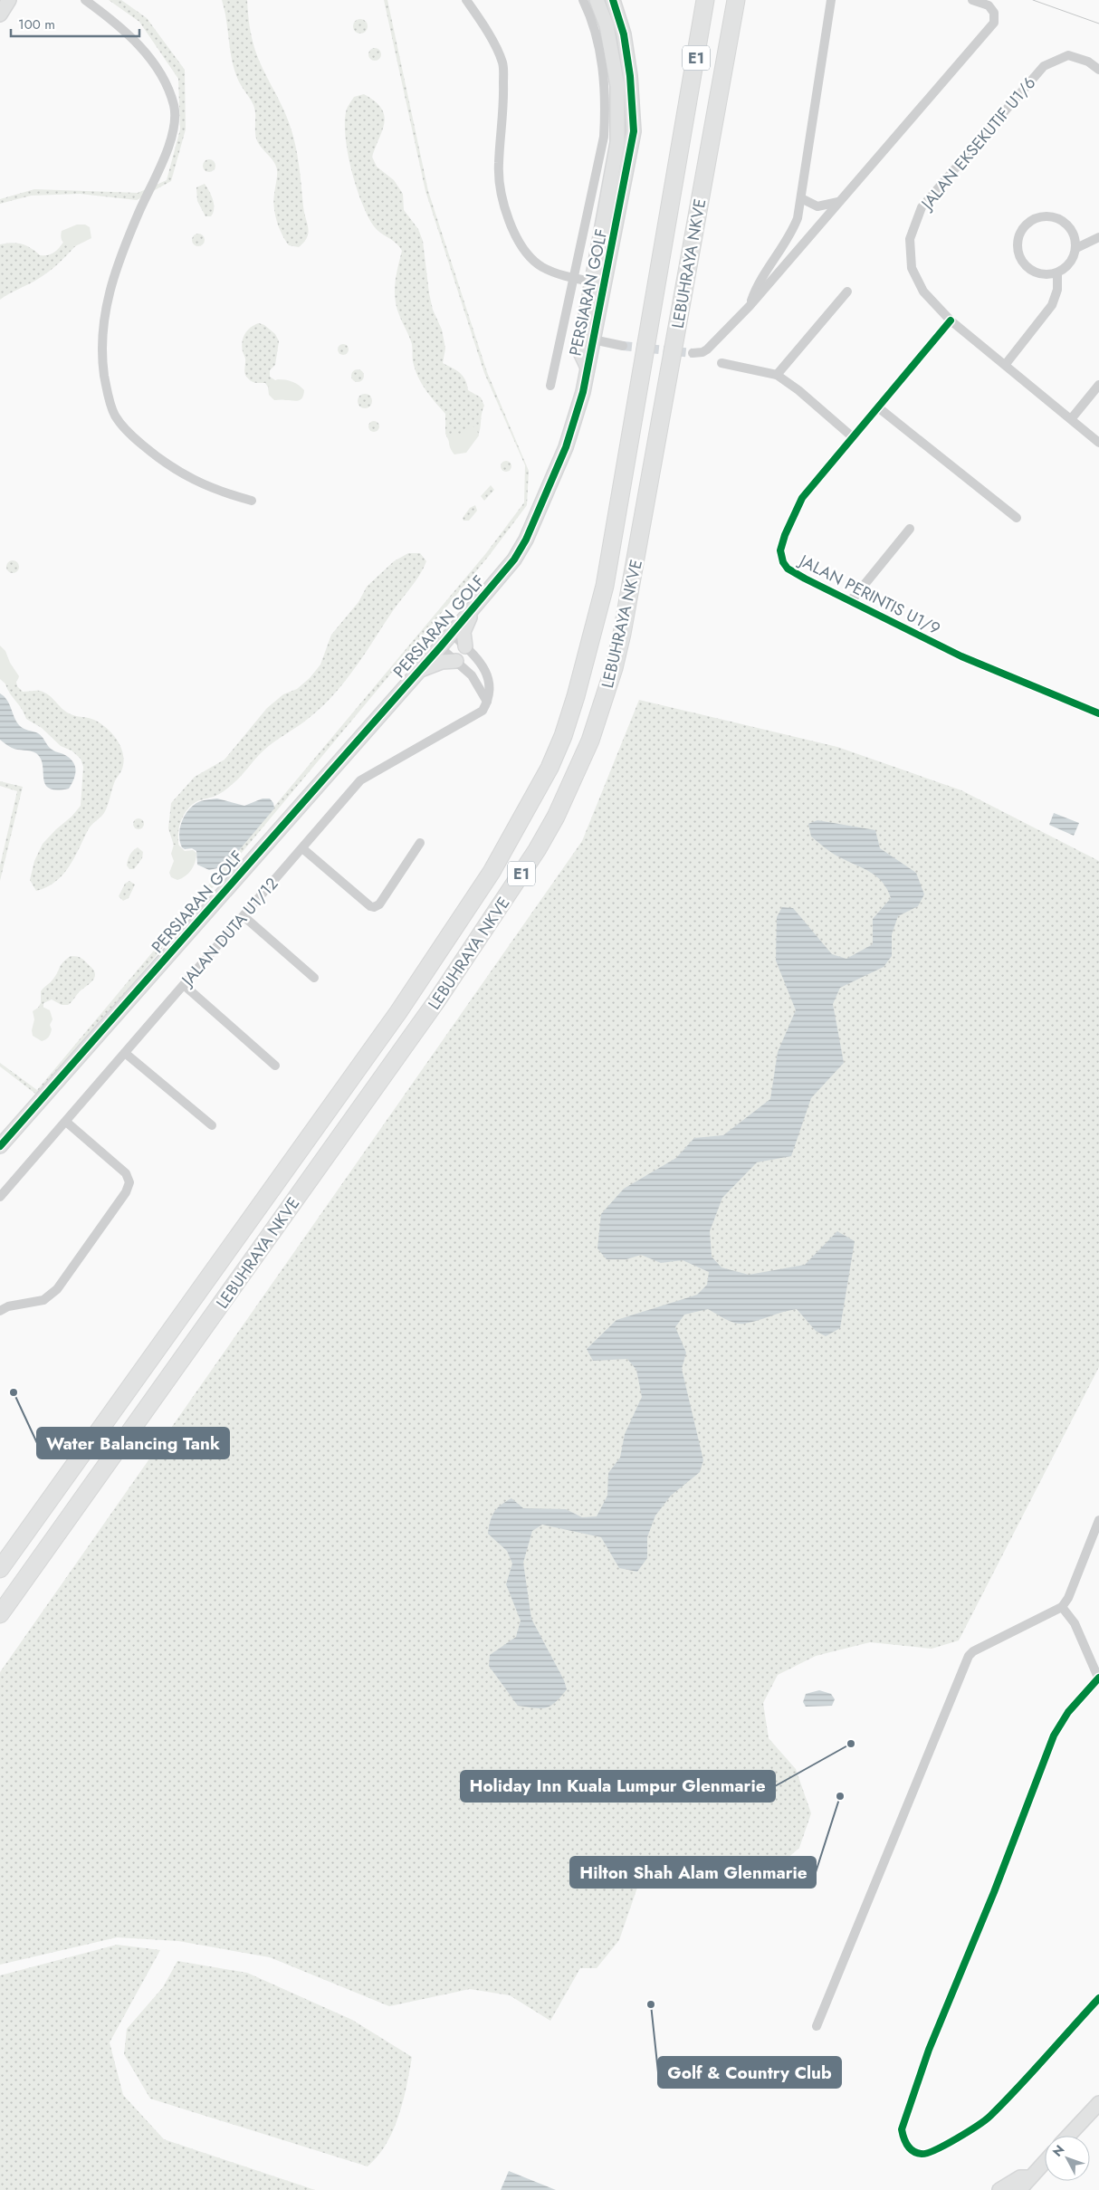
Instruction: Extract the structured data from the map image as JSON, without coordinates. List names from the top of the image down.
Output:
{
  "streets": {
    "highway": ["E1", "LEBUHRAYA NKVE"],
    "street": [
      "JALAN EKSEKUTIF U1/6",
      "PERSIARAN GOLF",
      "JALAN PERINTIS U1/9",
      "JALAN DUTA U1/12"
    ]
  },
  "crossings": [
    ["JALAN EKSEKUTIF U1/6", "JALAN PERINTIS U1/9"]
  ],
  "places": [
    "Water Balancing Tank",
    "Holiday Inn Kuala Lumpur Glenmarie",
    "Hilton Shah Alam Glenmarie",
    "Golf & Country Club"
  ],
  "scale_bar": "100 m",
  "north": "top left"
}
